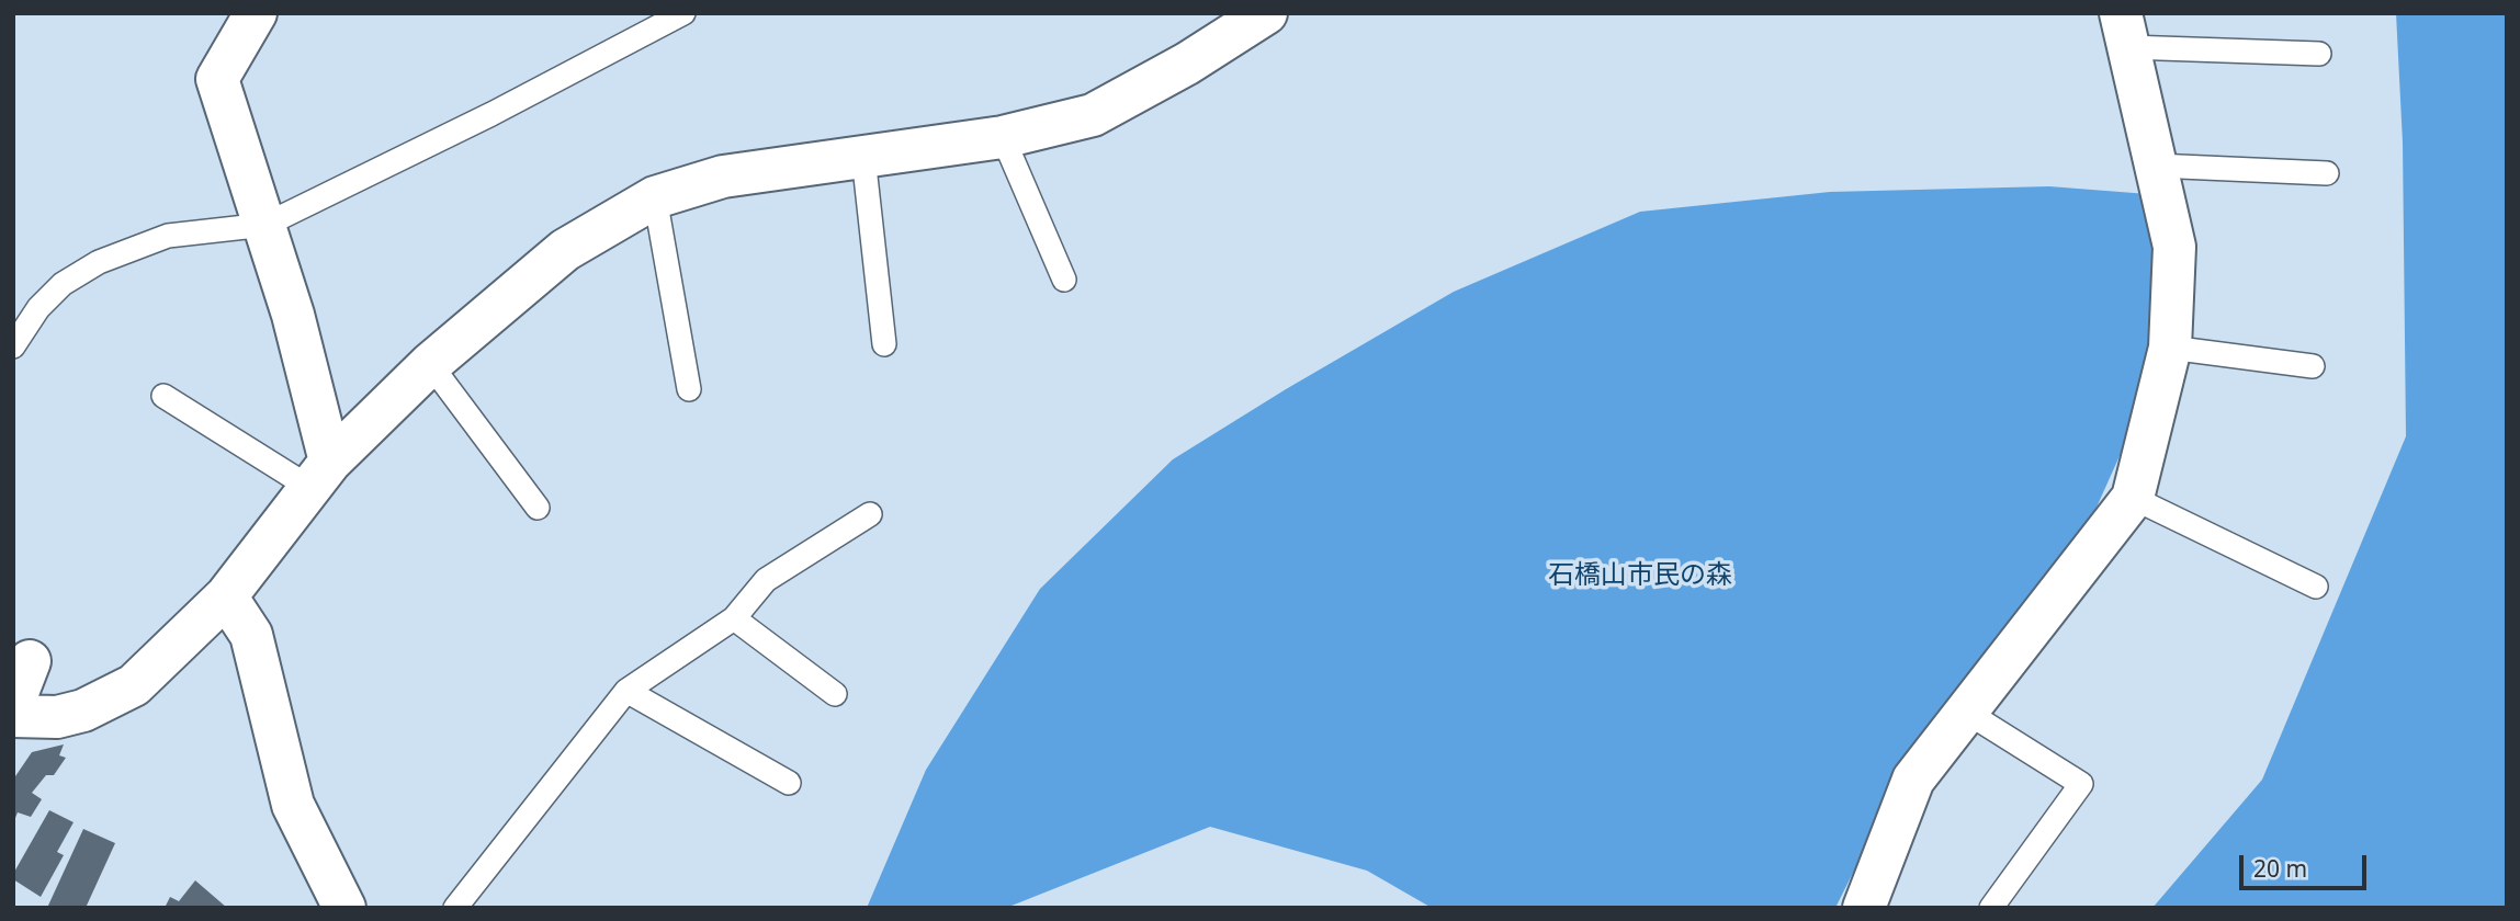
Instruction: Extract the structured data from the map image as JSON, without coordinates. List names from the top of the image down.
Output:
{
  "parks": ["石橋山市民の森"],
  "scale_bar": "20 m"
}
